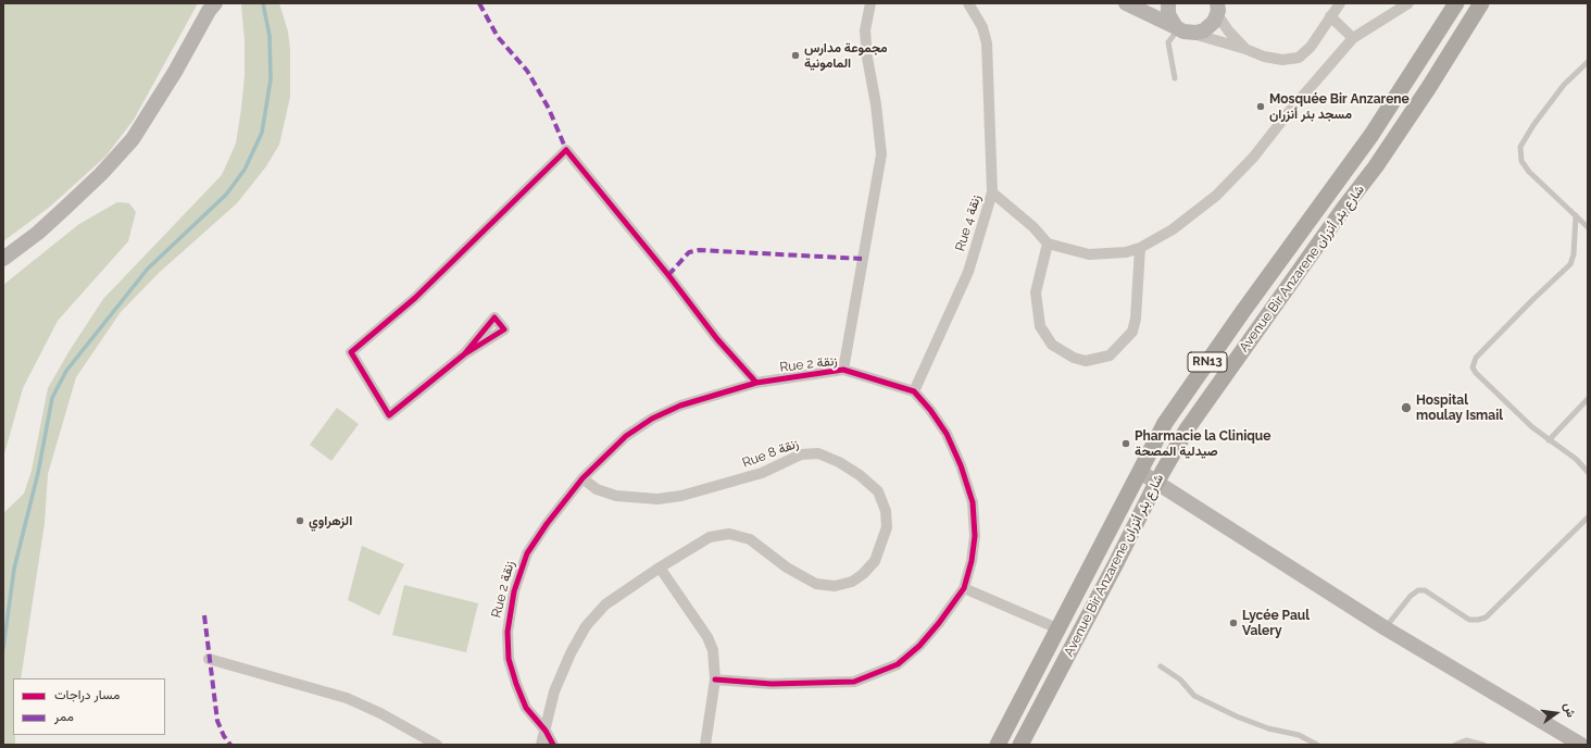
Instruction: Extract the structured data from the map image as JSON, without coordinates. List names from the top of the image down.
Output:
{
  "streets": {
    "main road": ["Avenue Bir Anzarene شارع بئر أنزران", "RN13"],
    "street": ["Rue 4 زنقة", "Rue 2 زنقة", "Rue 8 زنقة"]
  },
  "crossings": [
    ["Rue 4 زنقة", "Rue 2 زنقة"],
    ["Rue 2 زنقة", "Rue 8 زنقة"]
  ],
  "places": [
    "مجموعة مدارس المامونية",
    "Mosquée Bir Anzarene مسجد بئر أنزران",
    "Hospital moulay Ismail",
    "Pharmacie la Clinique صيدلية المصحة",
    "الزهراوي",
    "Lycée Paul Valery"
  ],
  "legend": ["مسار دراجات", "ممر"],
  "north": "right"
}
